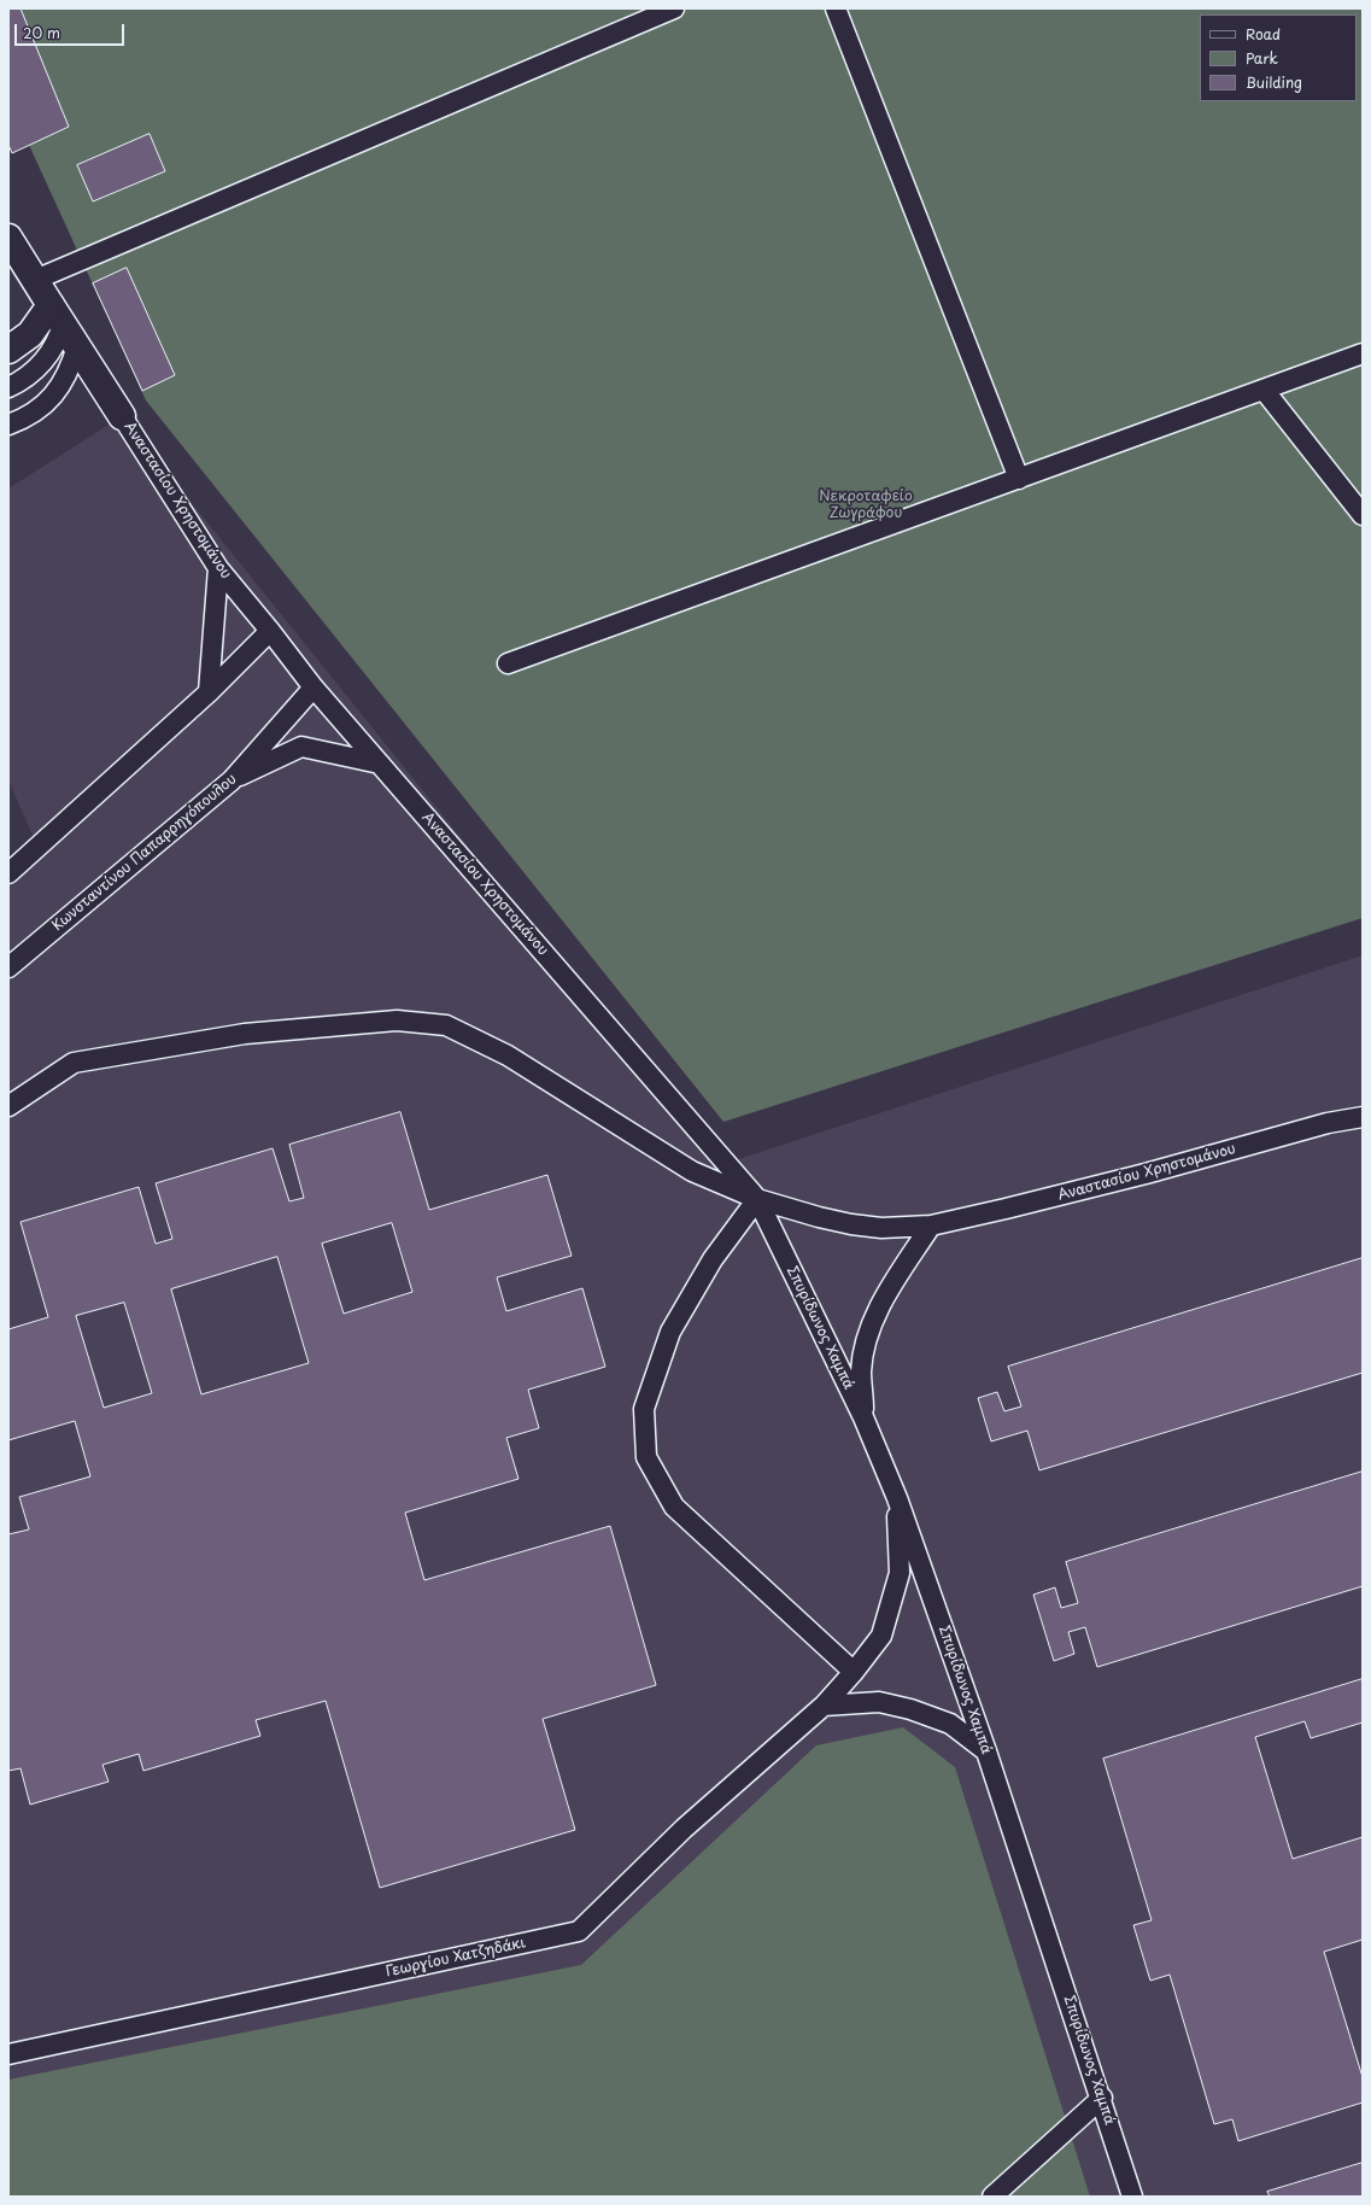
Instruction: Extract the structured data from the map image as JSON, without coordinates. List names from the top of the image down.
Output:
{
  "streets": {
    "lane": [
      "Αναστασίου Χρηστομάνου",
      "Κωνσταντίνου Παπαρρηγόπουλου",
      "Σπυρίδωνος Χαμπά",
      "Γεωργίου Χατζηδάκι"
    ]
  },
  "crossings": [
    ["Αναστασίου Χρηστομάνου", "Κωνσταντίνου Παπαρρηγόπουλου"],
    ["Αναστασίου Χρηστομάνου", "Σπυρίδωνος Χαμπά"],
    ["Σπυρίδωνος Χαμπά", "Γεωργίου Χατζηδάκι"]
  ],
  "parks": ["Νεκροταφείο Ζωγράφου"],
  "legend": ["Road", "Park", "Building"],
  "scale_bar": "20 m"
}
